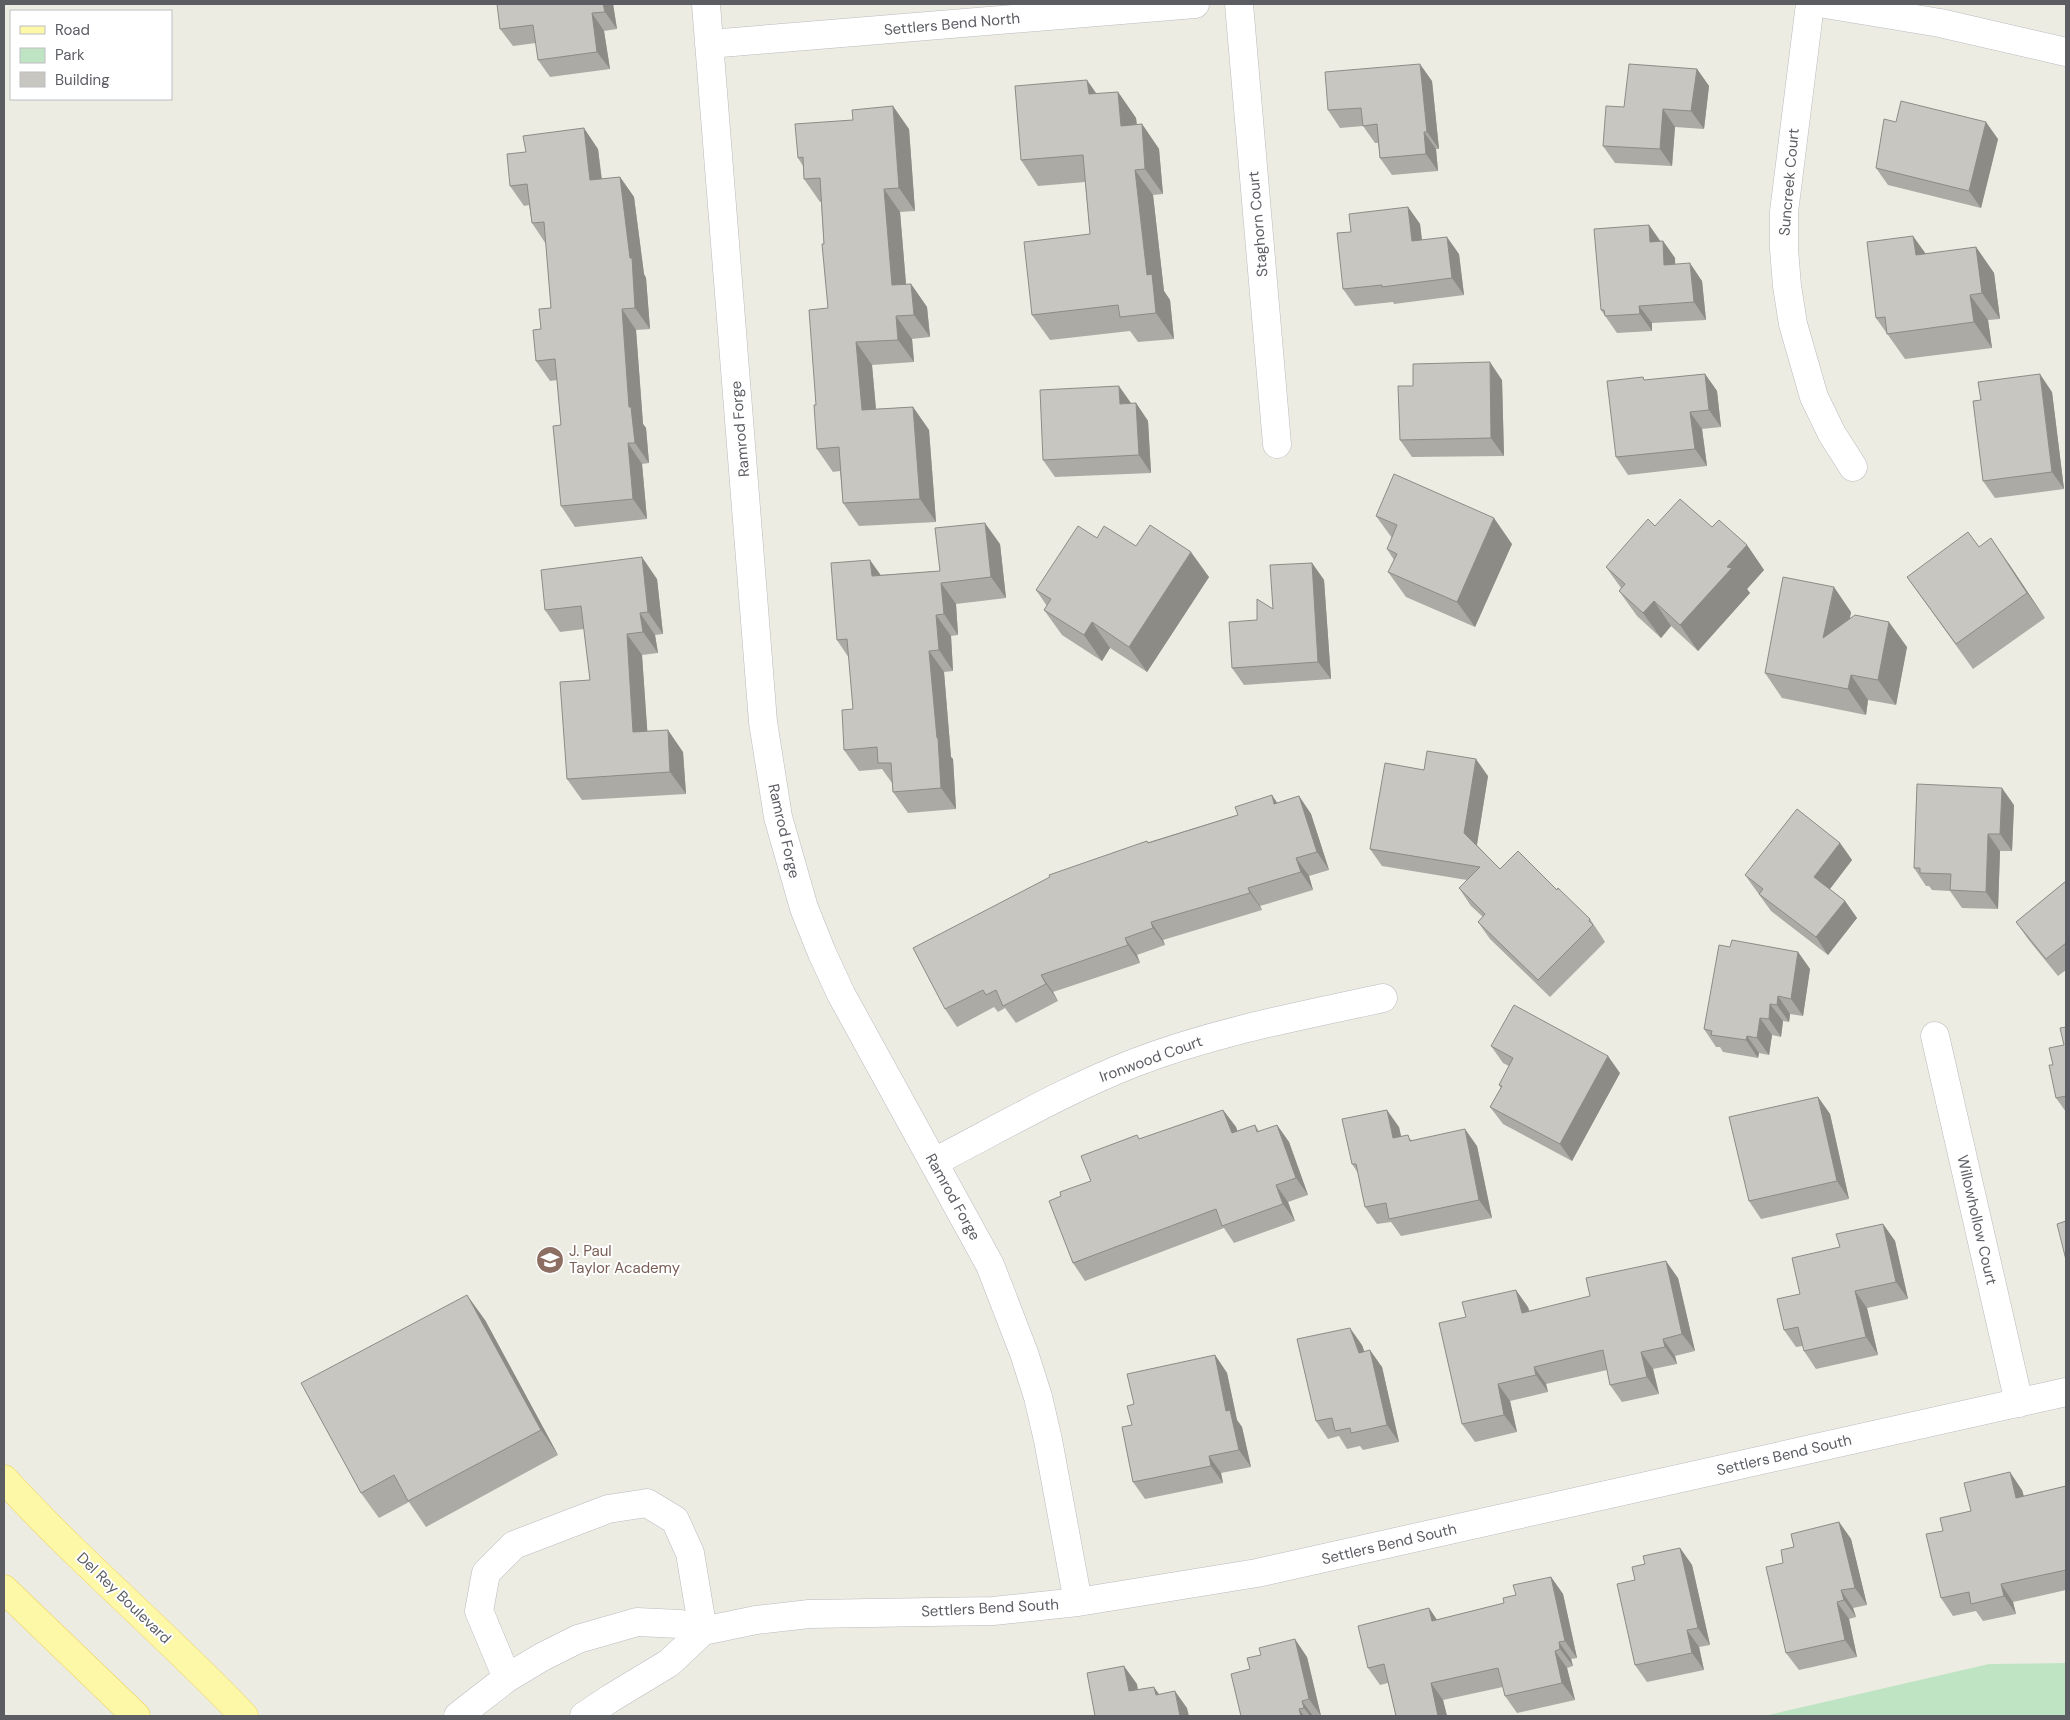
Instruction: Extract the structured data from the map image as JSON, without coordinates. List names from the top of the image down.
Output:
{
  "streets": {
    "main road": ["Del Rey Boulevard"],
    "street": [
      "Settlers Bend North",
      "Suncreek Court",
      "Staghorn Court",
      "Ramrod Forge",
      "Ironwood Court",
      "Willowhollow Court",
      "Settlers Bend South"
    ]
  },
  "crossings": [
    ["Settlers Bend North", "Ramrod Forge"],
    ["Ramrod Forge", "Ironwood Court"],
    ["Ramrod Forge", "Settlers Bend South"],
    ["Willowhollow Court", "Settlers Bend South"]
  ],
  "places": {
    "school or university": ["J. Paul Taylor Academy"]
  },
  "legend": ["Road", "Park", "Building"]
}
